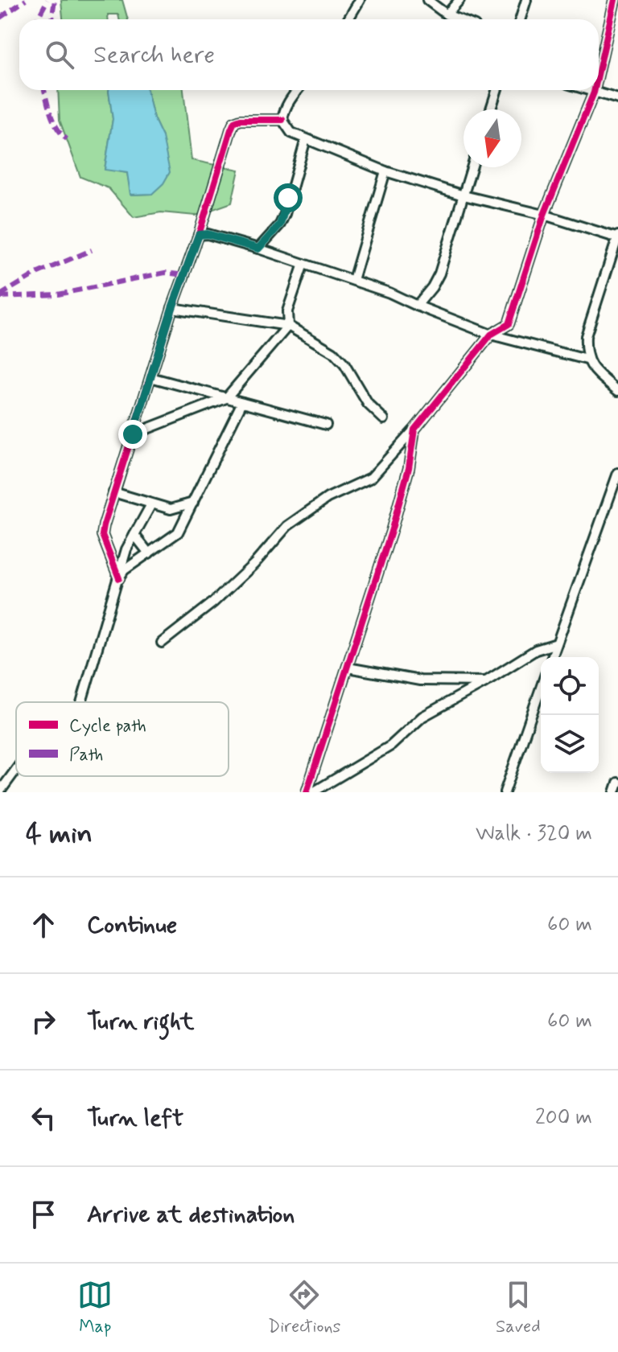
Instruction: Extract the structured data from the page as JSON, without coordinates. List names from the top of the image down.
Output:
{
  "legend": ["Cycle path", "Path"],
  "north": "bottom",
  "page": {
    "search": "Search here",
    "heading": ["4 min", "Walk · 320 m"],
    "list": [
      ["Continue", "60 m"],
      ["Turn right", "60 m"],
      ["Turn left", "200 m"],
      "Arrive at destination"
    ],
    "nav": ["Map", "Directions", "Saved"]
  }
}
